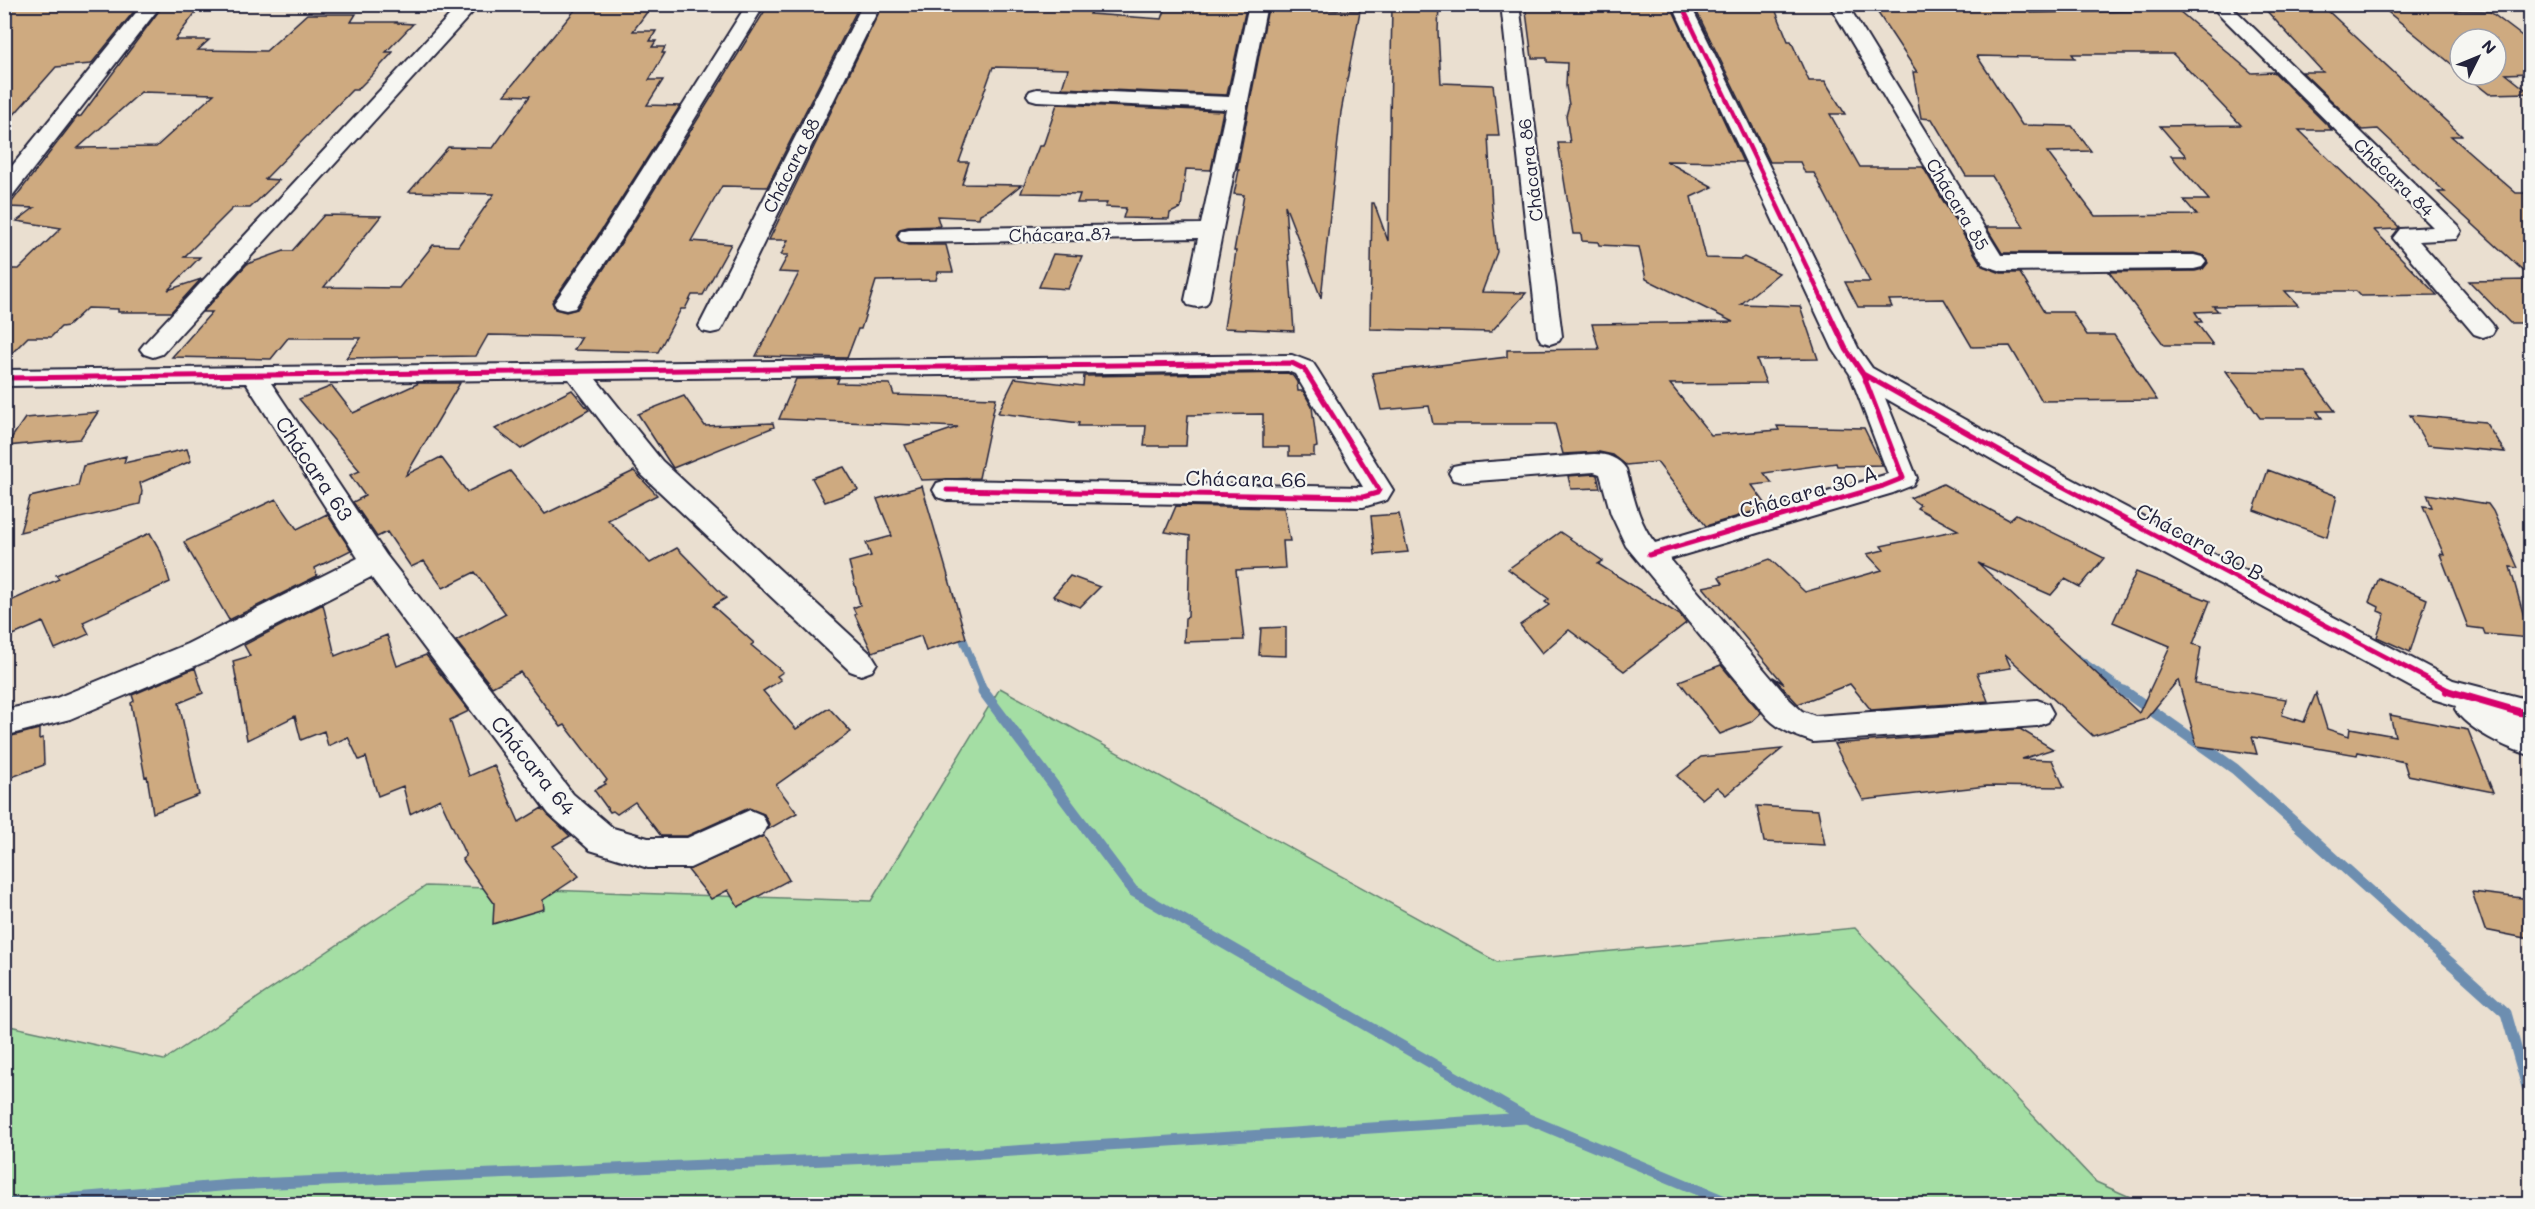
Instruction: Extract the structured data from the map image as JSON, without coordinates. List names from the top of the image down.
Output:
{
  "streets": {
    "street": [
      "Chácara 88",
      "Chácara 86",
      "Chácara 84",
      "Chácara 85",
      "Chácara 87",
      "Chácara 63",
      "Chácara 66",
      "Chácara 30 A",
      "Chácara 30 B",
      "Chácara 64"
    ]
  },
  "crossings": [
    ["Chácara 63", "Chácara 64"],
    ["Chácara 30 A", "Chácara 30 B"]
  ],
  "north": "top right"
}
